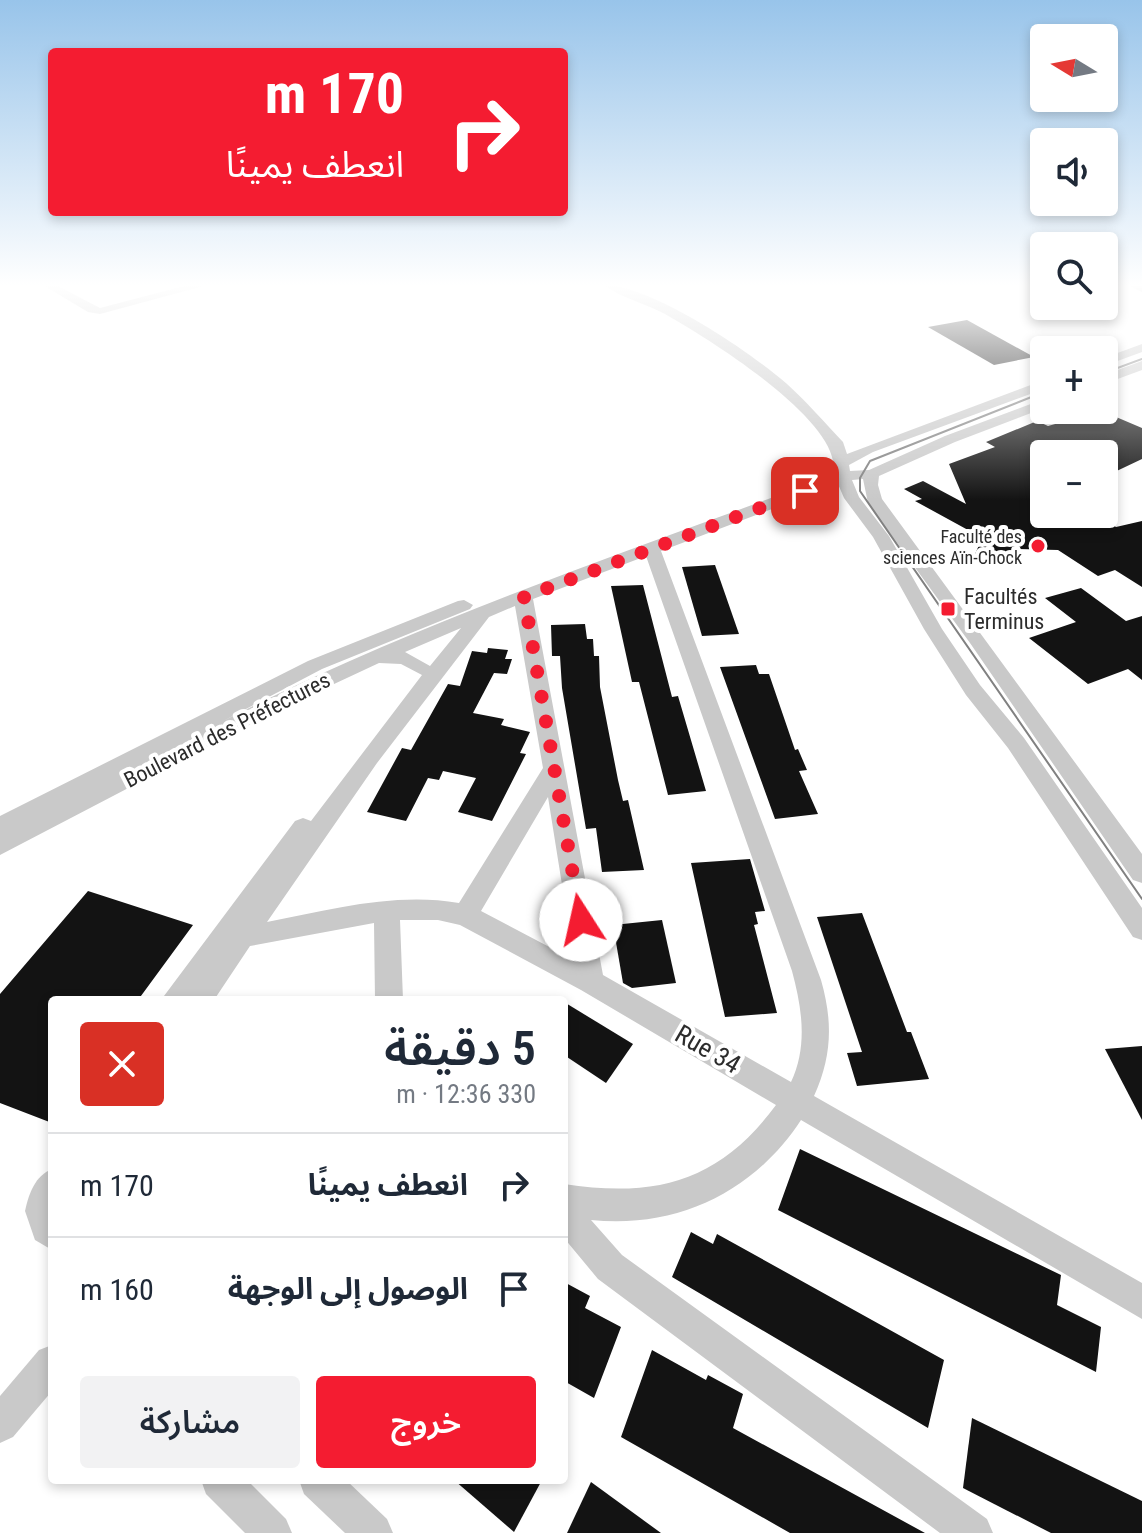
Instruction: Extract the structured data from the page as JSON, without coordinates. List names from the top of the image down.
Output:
{
  "streets": {
    "street": ["Boulevard des Préfectures", "Rue 34"]
  },
  "crossings": [
    ["Boulevard des Préfectures", "Rue 34"]
  ],
  "places": {
    "other": ["Faculté des sciences Aïn-Chock"],
    "transit": ["Facultés Terminus"]
  },
  "north": "left",
  "page": {
    "map_buttons": ["+", "−"],
    "turn": ["170 m", "انعطف يمينًا"],
    "heading": ["5 دقيقة", "330 m · 12:36"],
    "list": [
      {
        "name": "انعطف يمينًا",
        "value": "170 m"
      },
      {
        "name": "الوصول إلى الوجهة",
        "value": "160 m"
      }
    ],
    "buttons": ["خروج", "مشاركة"]
  }
}
